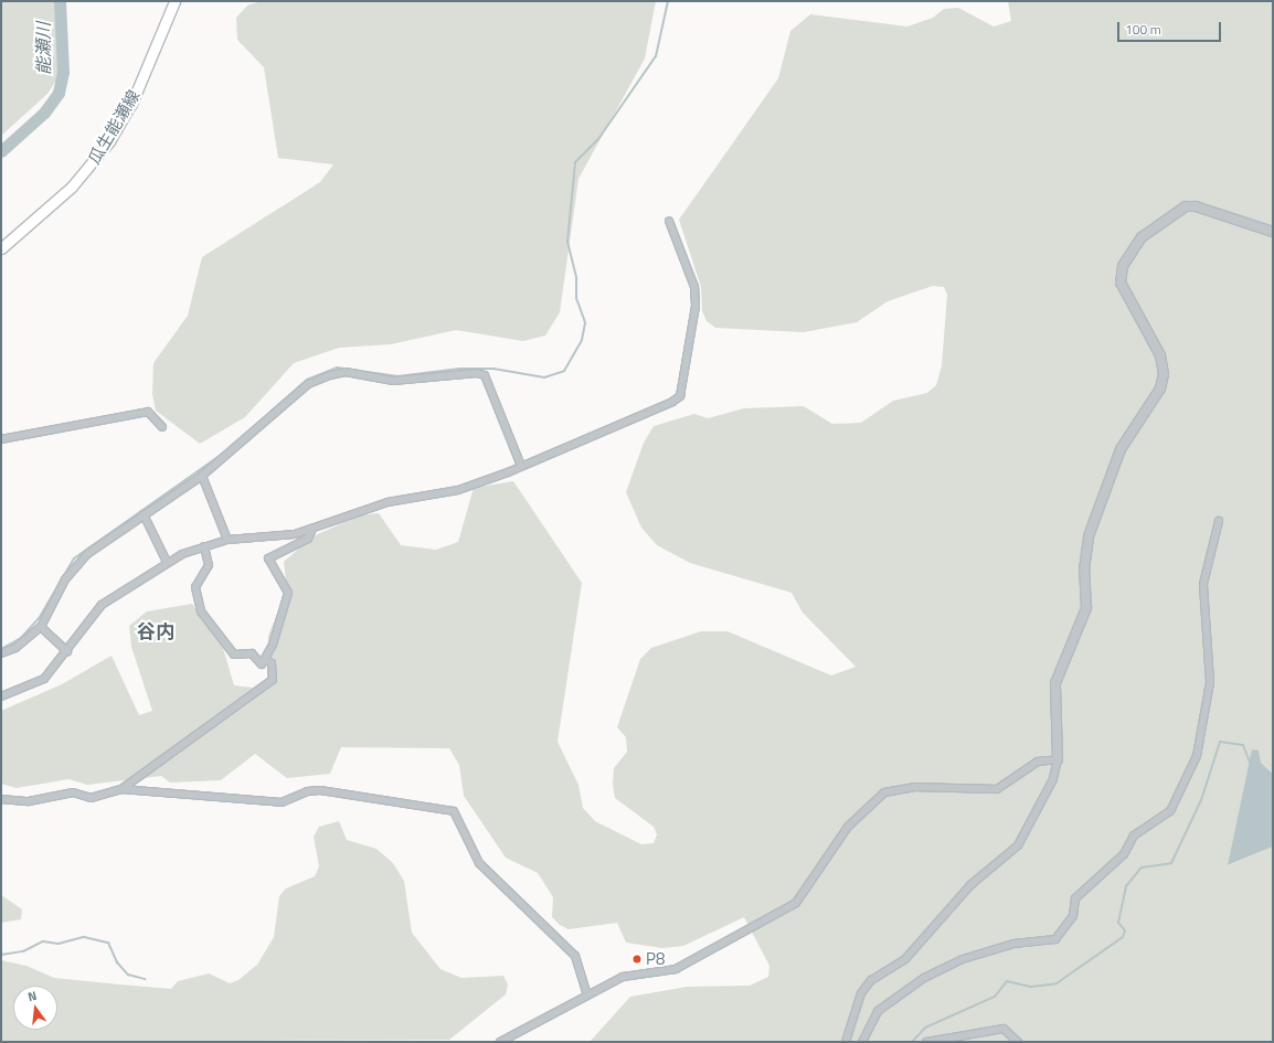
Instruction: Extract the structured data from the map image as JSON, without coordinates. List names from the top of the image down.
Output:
{
  "streets": {
    "main road": ["瓜生能瀬線"]
  },
  "districts": ["谷内"],
  "water": ["能瀬川"],
  "places": ["P8"],
  "scale_bar": "100 m",
  "north": "top"
}
